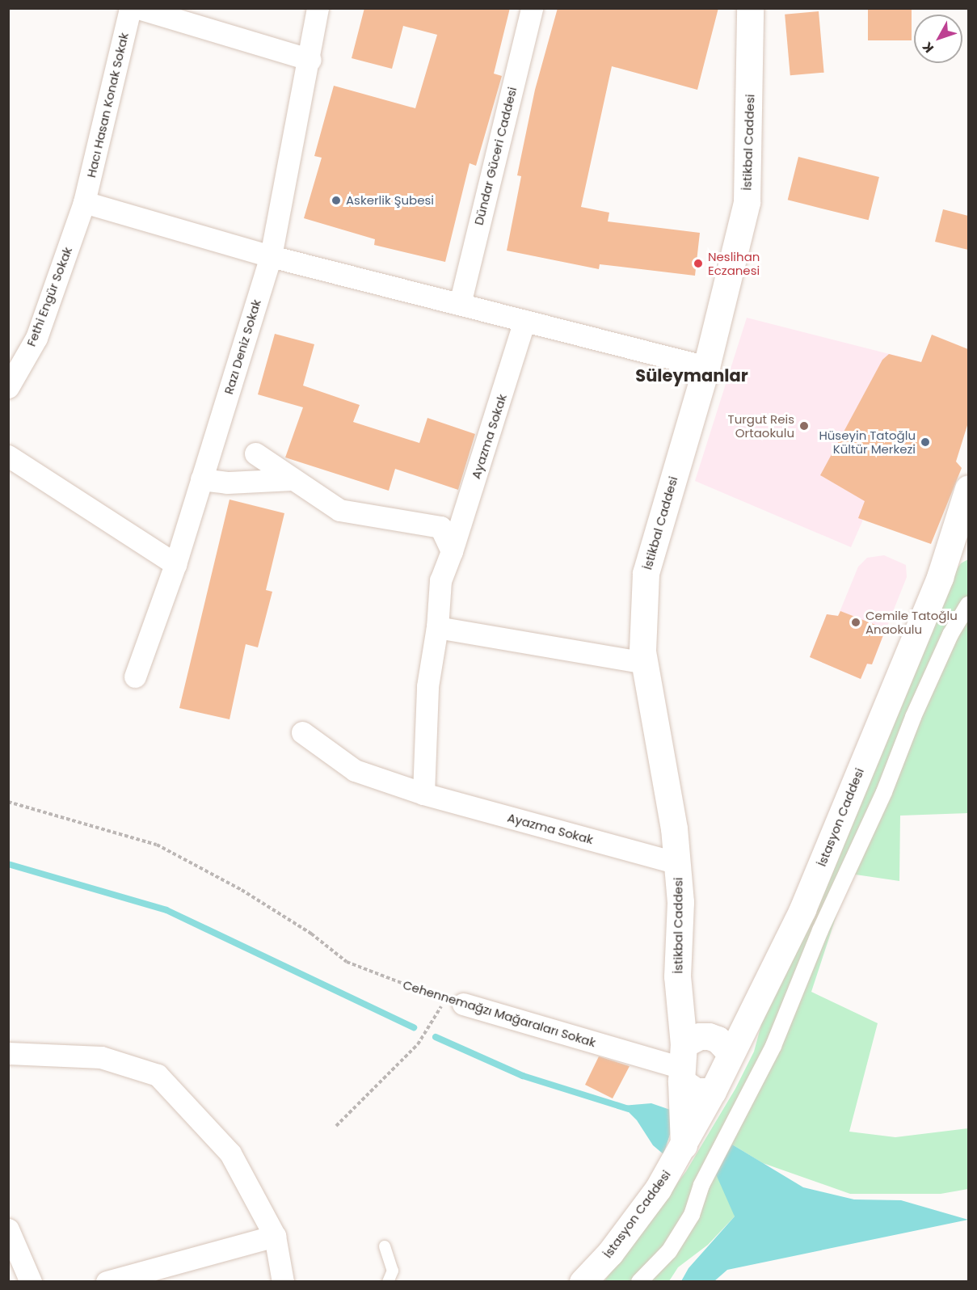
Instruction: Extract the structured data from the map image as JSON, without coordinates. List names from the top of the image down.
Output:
{
  "streets": {
    "street": [
      "Hacı Hasan Konak Sokak",
      "İstikbal Caddesi",
      "Dündar Güceri Caddesi",
      "Fethi Engür Sokak",
      "Razı Deniz Sokak",
      "Ayazma Sokak",
      "İstasyon Caddesi",
      "Cehennemağzı Mağaraları Sokak"
    ]
  },
  "crossings": [
    ["Hacı Hasan Konak Sokak", "Fethi Engür Sokak"],
    ["İstikbal Caddesi", "Ayazma Sokak"],
    ["İstikbal Caddesi", "İstasyon Caddesi"],
    ["İstikbal Caddesi", "Cehennemağzı Mağaraları Sokak"]
  ],
  "districts": ["Süleymanlar"],
  "places": [
    "Askerlik Şubesi",
    "Neslihan Eczanesi",
    "Turgut Reis Ortaokulu",
    "Hüseyin Tatoğlu Kültür Merkezi",
    "Cemile Tatoğlu Anaokulu"
  ],
  "north": "bottom left"
}
